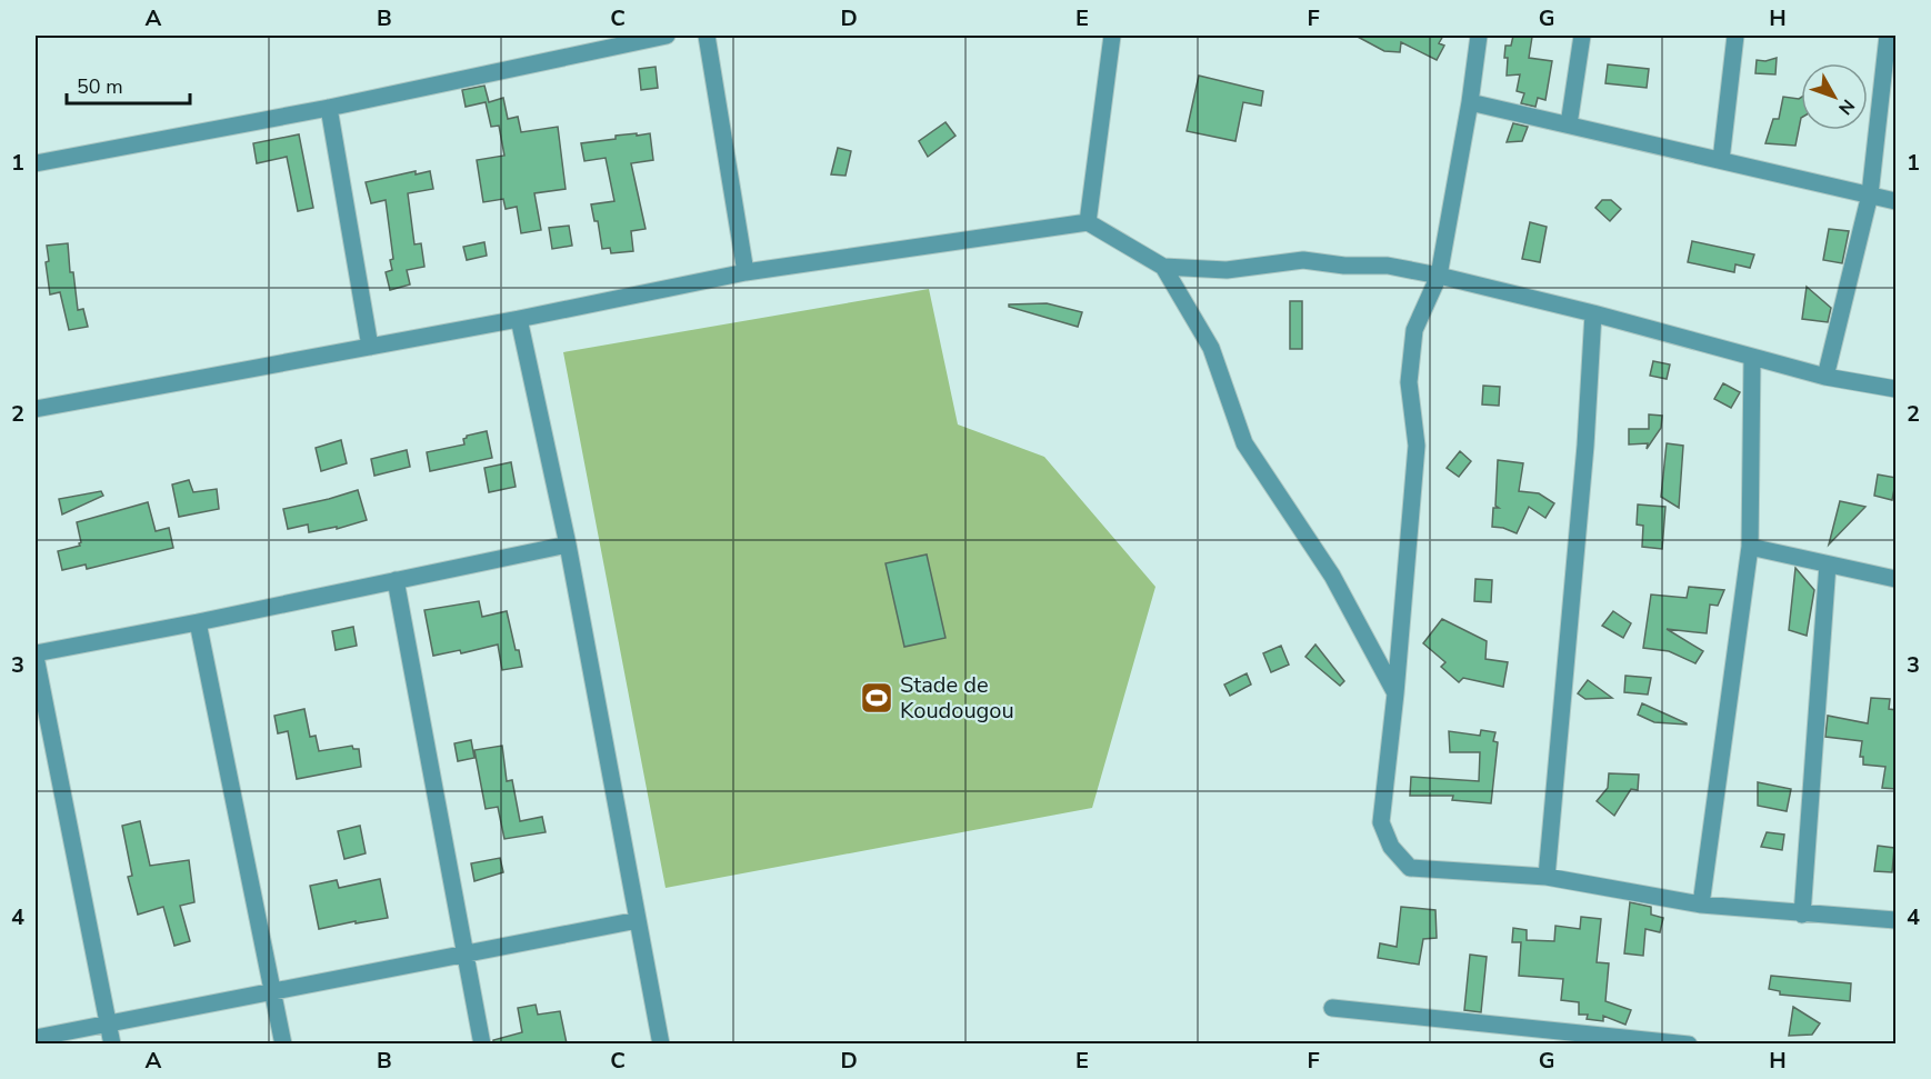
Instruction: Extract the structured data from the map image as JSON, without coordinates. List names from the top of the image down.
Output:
{
  "places": {
    "sports": ["Stade de Koudougou"]
  },
  "scale_bar": "50 m",
  "north": "bottom right",
  "grid": {
    "columns": [
      "A",
      "B",
      "C",
      "D",
      "E",
      "F",
      "G",
      "H"
    ],
    "rows": [
      "1",
      "2",
      "3",
      "4"
    ]
  }
}
